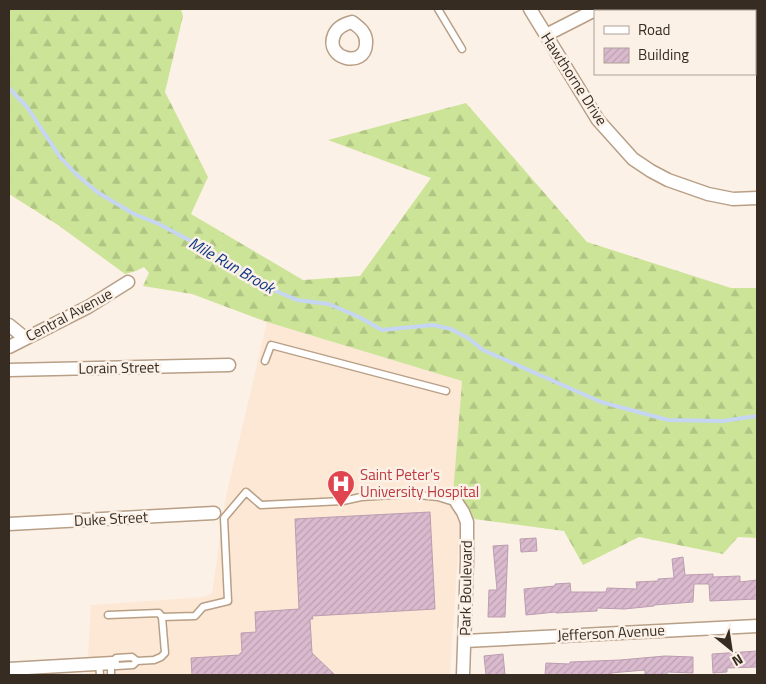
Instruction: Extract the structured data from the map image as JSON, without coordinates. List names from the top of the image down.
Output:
{
  "streets": {
    "street": [
      "Hawthorne Drive",
      "Central Avenue",
      "Lorain Street",
      "Duke Street",
      "Park Boulevard",
      "Jefferson Avenue"
    ]
  },
  "crossings": [
    ["Park Boulevard", "Jefferson Avenue"]
  ],
  "water": ["Mile Run Brook"],
  "places": {
    "hospital": ["Saint Peter's University Hospital"]
  },
  "legend": ["Road", "Building"],
  "north": "bottom right"
}
